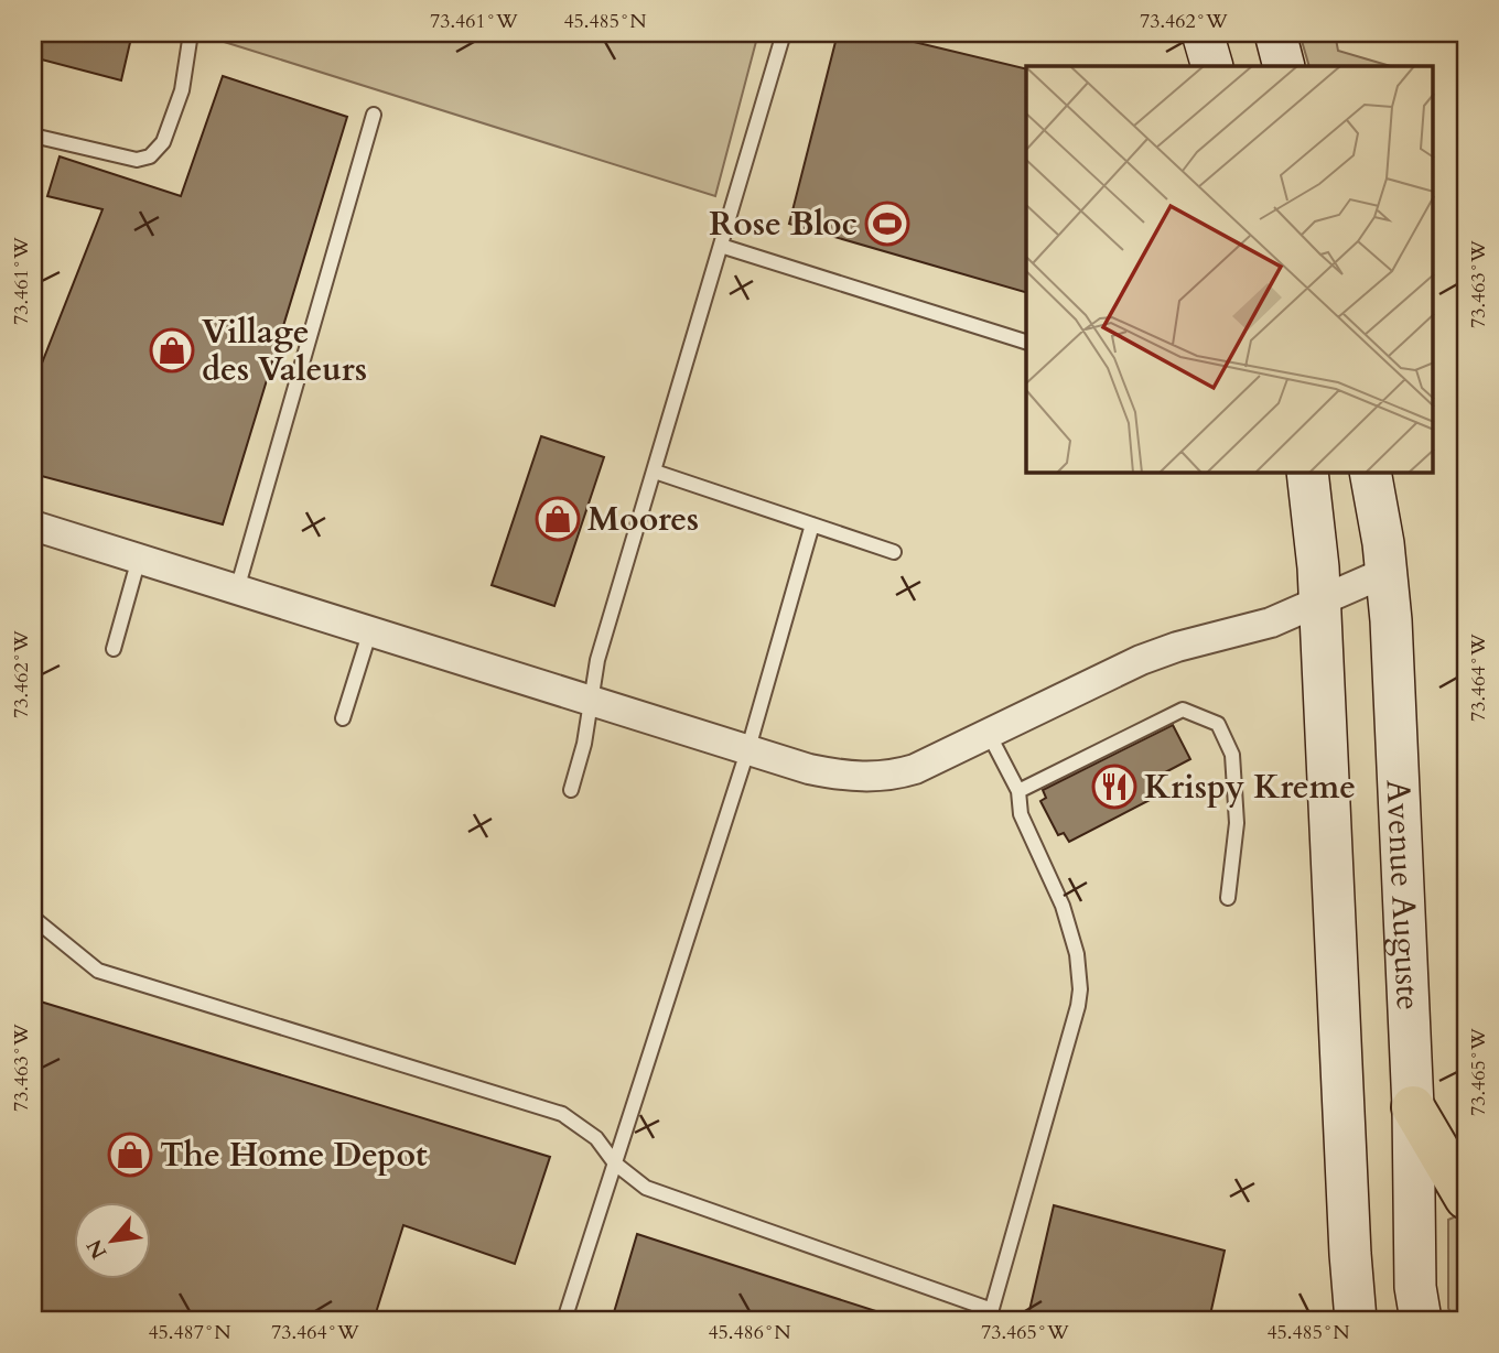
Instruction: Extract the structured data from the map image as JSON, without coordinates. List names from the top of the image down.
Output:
{
  "streets": {
    "main road": ["Avenue Auguste"]
  },
  "places": {
    "sports": ["Rose Bloc"],
    "shop": ["Village des Valeurs", "Moores", "The Home Depot"],
    "restaurant": ["Krispy Kreme"]
  },
  "north": "bottom left",
  "coordinates": [
    "73.461°W",
    "45.485°N",
    "73.462°W",
    "73.463°W",
    "73.464°W",
    "73.465°W",
    "45.487°N",
    "45.486°N"
  ]
}
